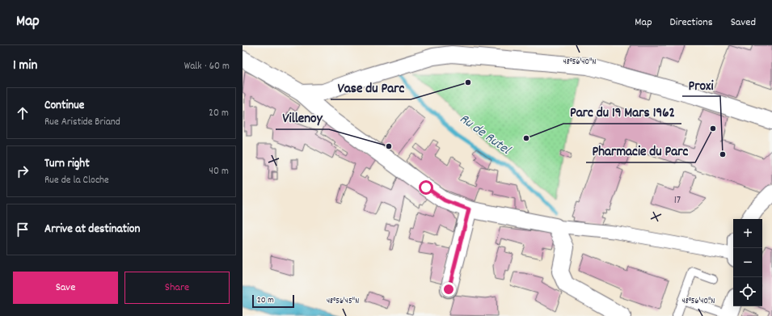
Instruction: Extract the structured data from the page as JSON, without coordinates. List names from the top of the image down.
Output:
{
  "water": ["Ru de Rutel"],
  "places": [
    "Vase du Parc",
    "Pharmacie du Parc",
    "Parc du 19 Mars 1962",
    "Villenoy",
    "Proxi"
  ],
  "house_numbers": ["17"],
  "scale_bar": "20 m",
  "page": {
    "header": "Map",
    "nav": ["Map", "Directions", "Saved"],
    "heading": ["1 min", "Walk · 60 m"],
    "list": [
      ["Continue", "Rue Aristide Briand", "20 m"],
      ["Turn right", "Rue de la Cloche", "40 m"],
      "Arrive at destination"
    ],
    "map_buttons": ["+", "−"],
    "buttons": ["Save", "Share"],
    "scale": "20 m"
  },
  "coordinates": ["48°56'40\"N", "48°56'45\"N"]
}
